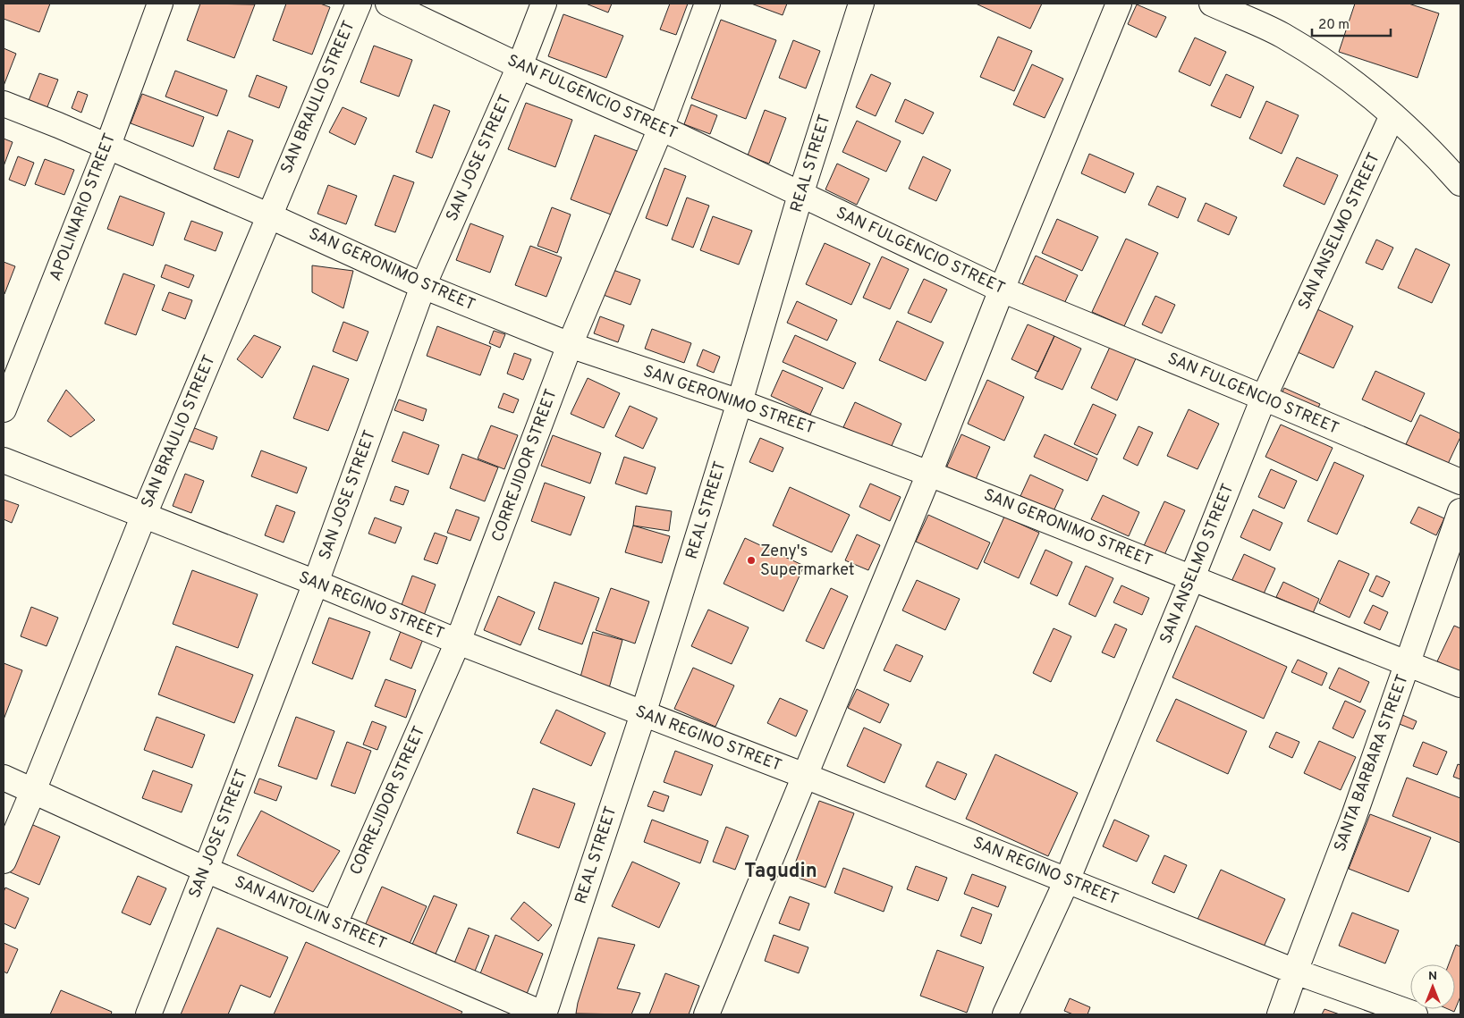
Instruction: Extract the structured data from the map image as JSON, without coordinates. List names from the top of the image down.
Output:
{
  "streets": {
    "main road": [
      "SAN BRAULIO STREET",
      "SAN FULGENCIO STREET",
      "SAN JOSE STREET",
      "REAL STREET",
      "APOLINARIO STREET",
      "SAN ANSELMO STREET",
      "SAN GERONIMO STREET",
      "CORREJIDOR STREET",
      "SAN REGINO STREET",
      "SANTA BARBARA STREET",
      "SAN ANTOLIN STREET"
    ]
  },
  "crossings": [
    ["SAN BRAULIO STREET", "SAN GERONIMO STREET"],
    ["SAN BRAULIO STREET", "SAN REGINO STREET"],
    ["SAN BRAULIO STREET", "SAN ANTOLIN STREET"],
    ["SAN FULGENCIO STREET", "SAN JOSE STREET"],
    ["SAN FULGENCIO STREET", "REAL STREET"],
    ["SAN FULGENCIO STREET", "SAN ANSELMO STREET"],
    ["SAN FULGENCIO STREET", "CORREJIDOR STREET"],
    ["SAN JOSE STREET", "SAN GERONIMO STREET"],
    ["SAN JOSE STREET", "SAN REGINO STREET"],
    ["SAN JOSE STREET", "SAN ANTOLIN STREET"],
    ["REAL STREET", "SAN GERONIMO STREET"],
    ["REAL STREET", "SAN REGINO STREET"],
    ["REAL STREET", "SAN ANTOLIN STREET"],
    ["APOLINARIO STREET", "SAN GERONIMO STREET"],
    ["SAN ANSELMO STREET", "SAN GERONIMO STREET"],
    ["SAN ANSELMO STREET", "SAN REGINO STREET"],
    ["SAN GERONIMO STREET", "CORREJIDOR STREET"],
    ["SAN GERONIMO STREET", "SANTA BARBARA STREET"],
    ["CORREJIDOR STREET", "SAN REGINO STREET"],
    ["CORREJIDOR STREET", "SAN ANTOLIN STREET"],
    ["SAN REGINO STREET", "SANTA BARBARA STREET"]
  ],
  "districts": ["Tagudin"],
  "places": ["Zeny's Supermarket"],
  "scale_bar": "20 m",
  "north": "top"
}
